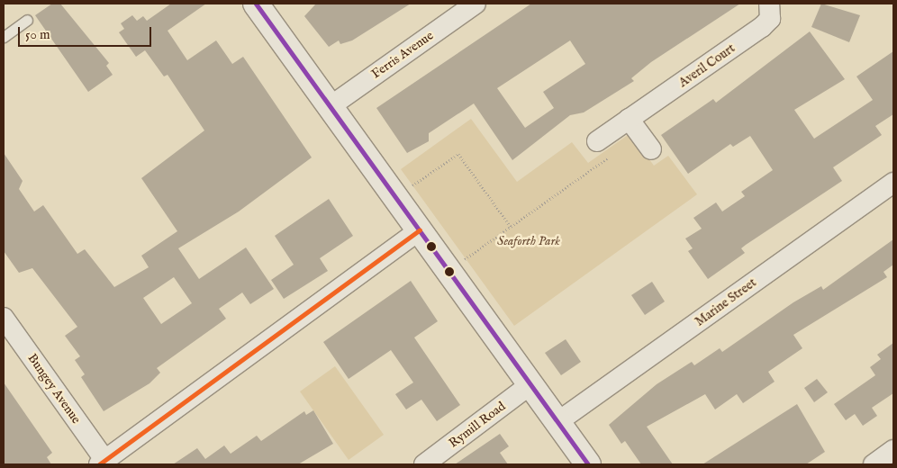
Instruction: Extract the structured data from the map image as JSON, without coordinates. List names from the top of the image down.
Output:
{
  "streets": {
    "street": [
      "Ferris Avenue",
      "Averil Court",
      "Marine Street",
      "Bungey Avenue",
      "Rymill Road"
    ]
  },
  "parks": ["Seaforth Park"],
  "scale_bar": "50 m"
}
